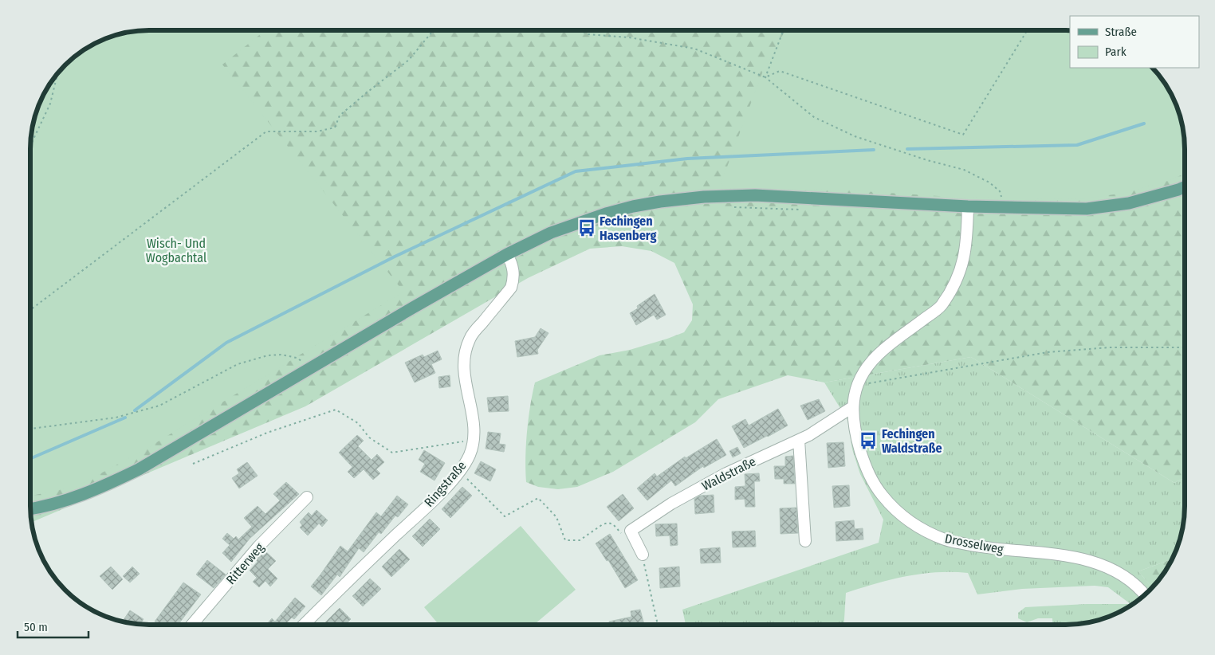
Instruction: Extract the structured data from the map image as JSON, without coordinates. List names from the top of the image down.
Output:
{
  "streets": {
    "street": [
      "Waldstraße",
      "Ringstraße",
      "Drosselweg",
      "Ritterweg"
    ]
  },
  "crossings": [
    ["Waldstraße", "Drosselweg"]
  ],
  "parks": ["Wisch- Und Wogbachtal"],
  "places": {
    "bus stop": ["Fechingen Hasenberg", "Fechingen Waldstraße"]
  },
  "legend": ["Straße", "Park"],
  "scale_bar": "50 m"
}
